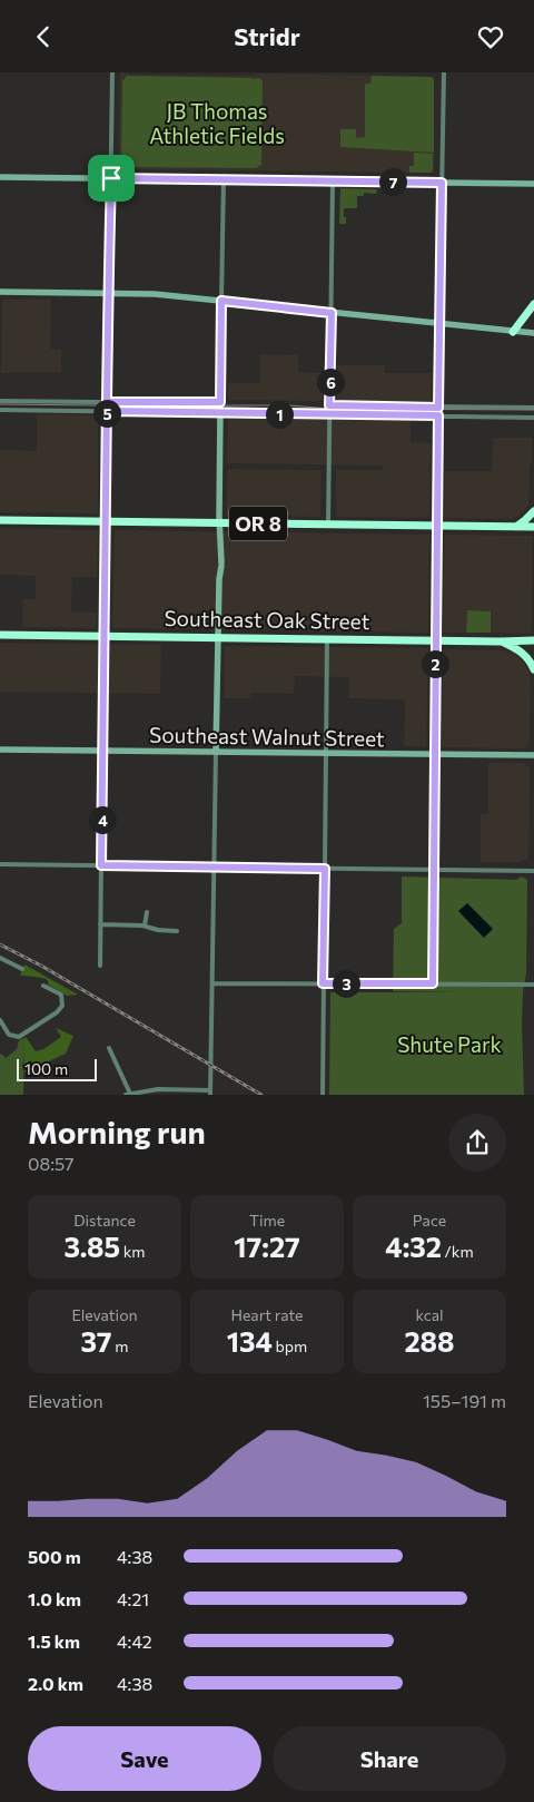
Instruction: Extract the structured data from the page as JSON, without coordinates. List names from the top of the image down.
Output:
{
  "streets": {
    "highway": ["OR 8", "Southeast Oak Street"],
    "street": ["Southeast Walnut Street"]
  },
  "parks": ["JB Thomas Athletic Fields", "Shute Park"],
  "scale_bar": "100 m",
  "page": {
    "header": "Stridr",
    "pins": [
      "7",
      "6",
      "5",
      "1",
      "2",
      "4",
      "3"
    ],
    "scale": "100 m",
    "heading": ["Morning run", "08:57"],
    "stats": [
      ["Distance", "3.85 km"],
      ["Time", "17:27"],
      ["Pace", "4:32 /km"],
      ["Elevation", "37 m"],
      ["Heart rate", "134 bpm"],
      ["kcal", "288"]
    ],
    "chart": ["Elevation", "155–191 m"],
    "list": [
      {
        "name": "500 m",
        "note": "4:38"
      },
      {
        "name": "1.0 km",
        "note": "4:21"
      },
      {
        "name": "1.5 km",
        "note": "4:42"
      },
      {
        "name": "2.0 km",
        "note": "4:38"
      }
    ],
    "buttons": ["Save", "Share"]
  }
}
